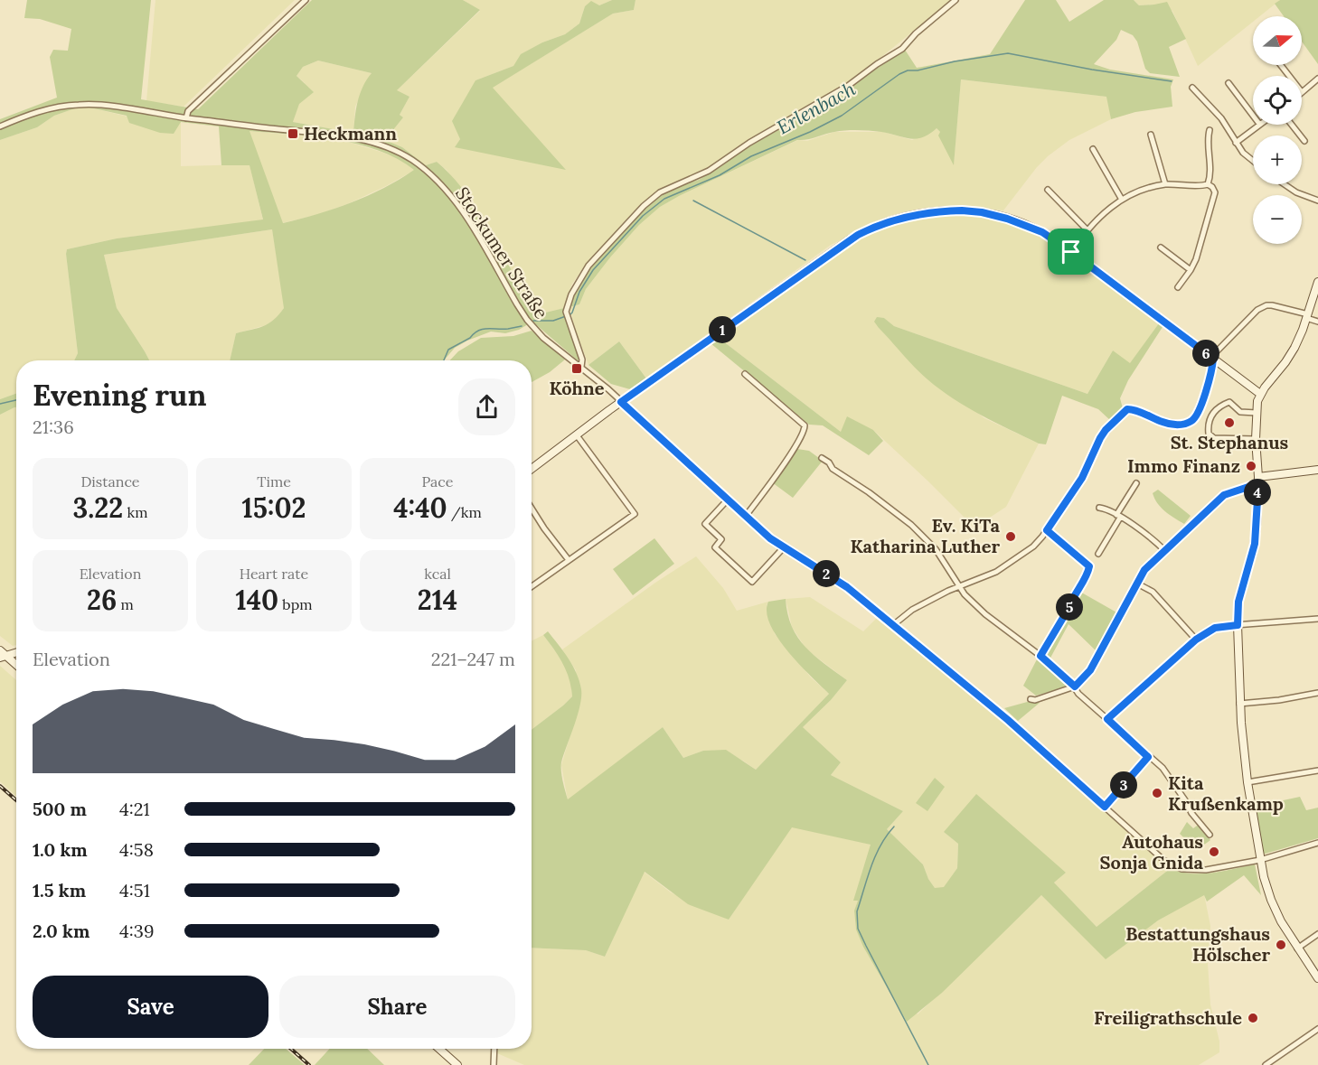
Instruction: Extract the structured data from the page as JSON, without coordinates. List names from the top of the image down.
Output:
{
  "streets": {
    "street": ["Stockumer Straße"]
  },
  "water": ["Erlenbach"],
  "places": {
    "transit": ["Heckmann", "Köhne"],
    "other": [
      "St. Stephanus",
      "Immo Finanz",
      "Ev. KiTa Katharina Luther",
      "Kita Krußenkamp",
      "Autohaus Sonja Gnida",
      "Bestattungshaus Hölscher",
      "Freiligrathschule"
    ]
  },
  "north": "right",
  "page": {
    "map_buttons": ["+", "−"],
    "pins": [
      "1",
      "6",
      "4",
      "2",
      "5",
      "3"
    ],
    "heading": ["Evening run", "21:36"],
    "stats": [
      ["Distance", "3.22 km"],
      ["Time", "15:02"],
      ["Pace", "4:40 /km"],
      ["Elevation", "26 m"],
      ["Heart rate", "140 bpm"],
      ["kcal", "214"]
    ],
    "chart": ["Elevation", "221–247 m"],
    "list": [
      {
        "name": "500 m",
        "note": "4:21"
      },
      {
        "name": "1.0 km",
        "note": "4:58"
      },
      {
        "name": "1.5 km",
        "note": "4:51"
      },
      {
        "name": "2.0 km",
        "note": "4:39"
      }
    ],
    "buttons": ["Save", "Share"]
  }
}
